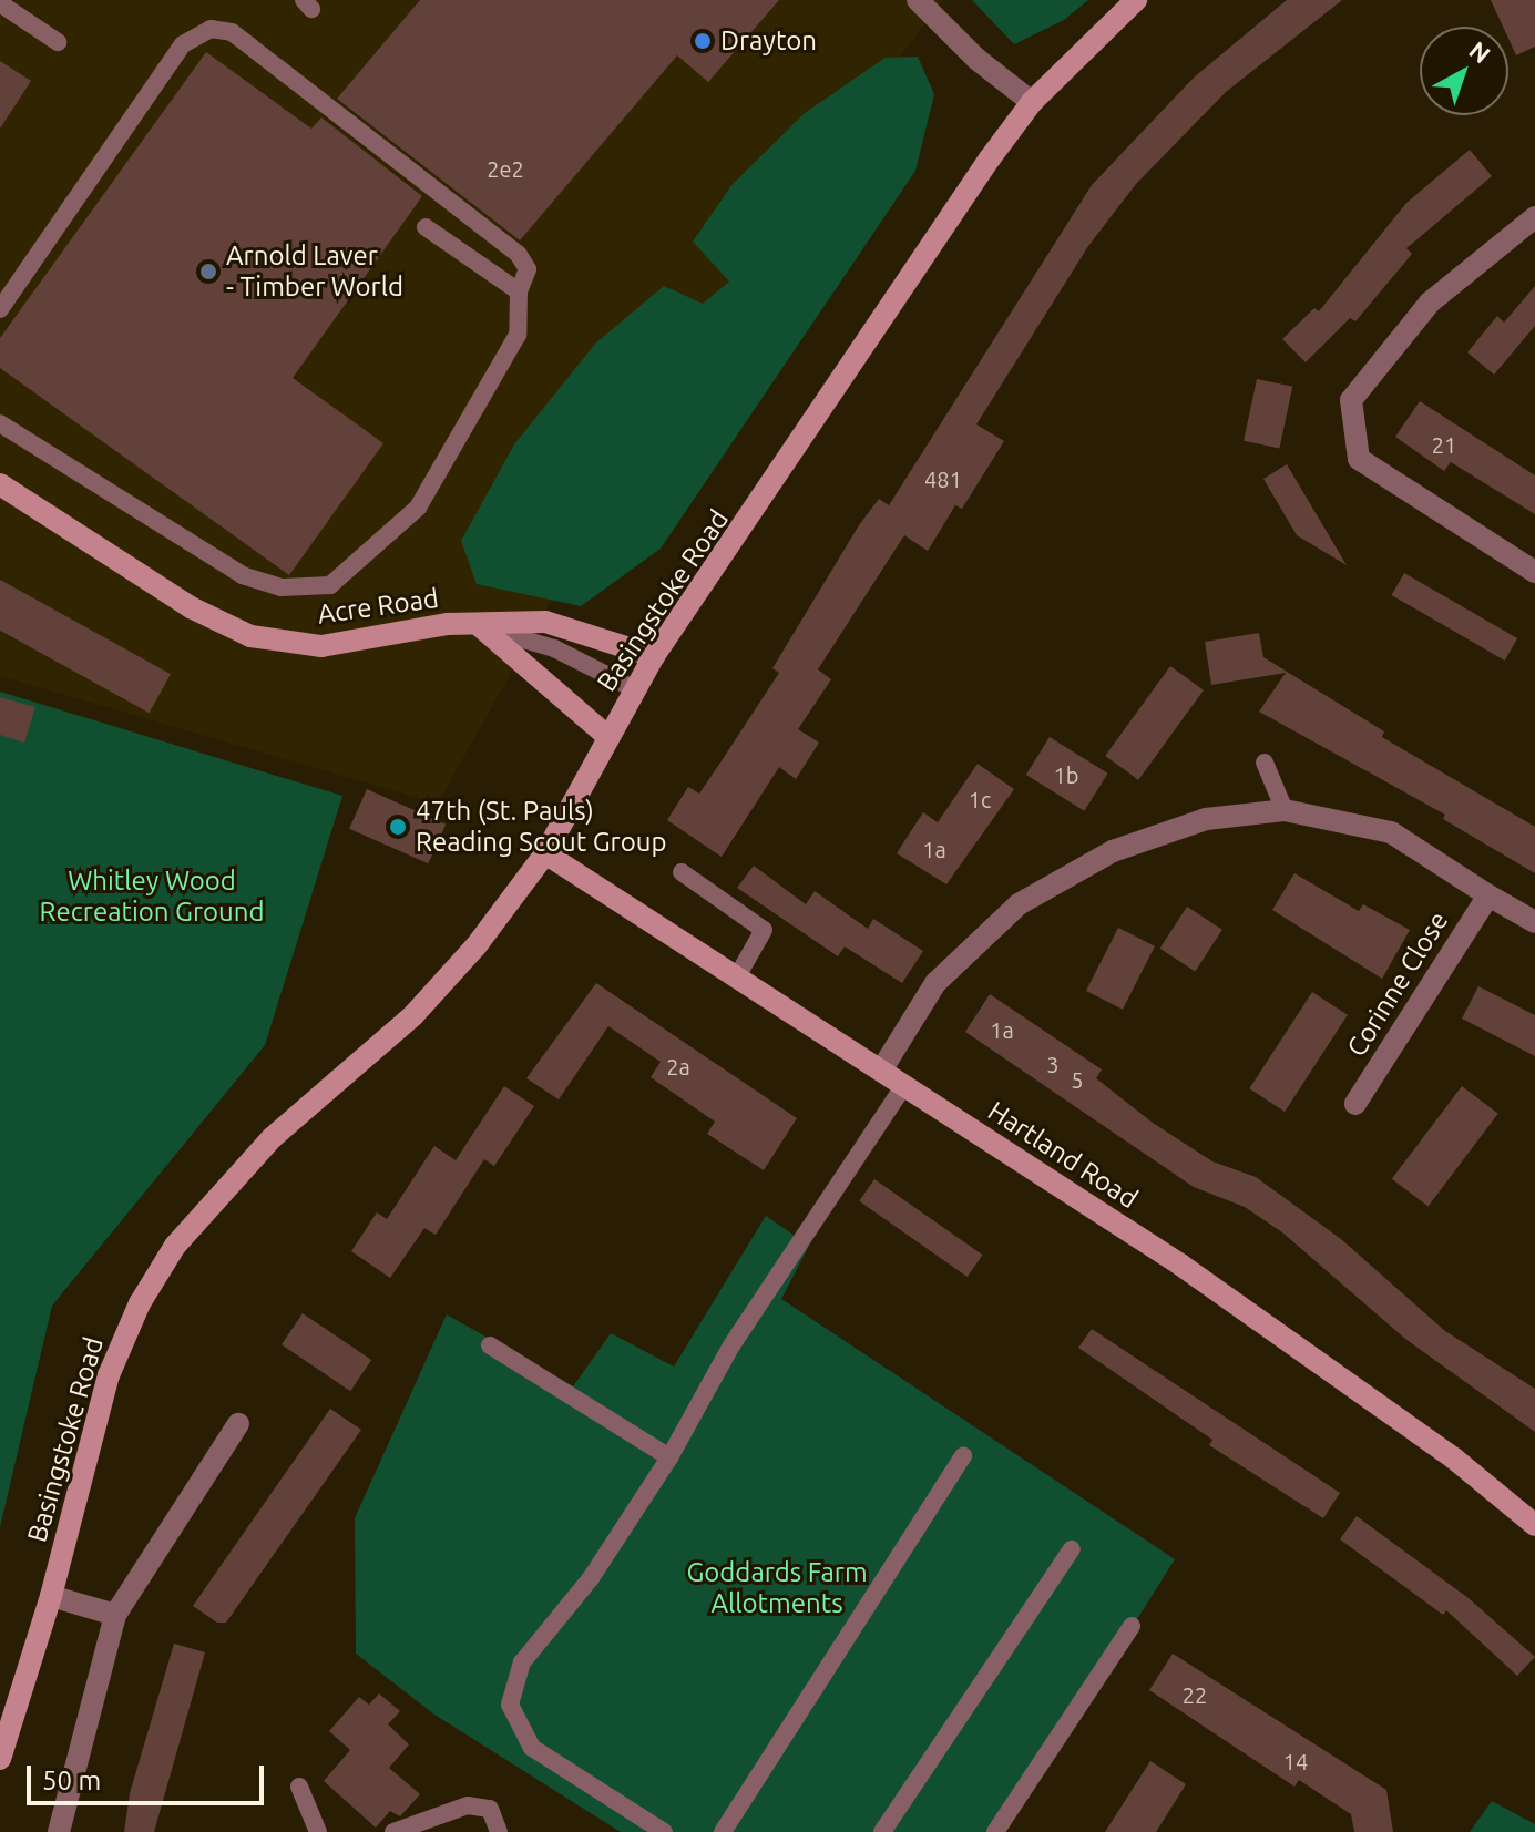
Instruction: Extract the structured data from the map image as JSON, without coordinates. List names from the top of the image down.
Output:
{
  "streets": {
    "main road": ["Basingstoke Road", "Acre Road", "Hartland Road"],
    "street": ["Corinne Close"]
  },
  "crossings": [
    ["Basingstoke Road", "Acre Road"],
    ["Basingstoke Road", "Hartland Road"]
  ],
  "parks": ["Whitley Wood Recreation Ground", "Goddards Farm Allotments"],
  "places": ["Drayton", "Arnold Laver - Timber World", "47th (St. Pauls) Reading Scout Group"],
  "house_numbers": [
    "2e2",
    "21",
    "481",
    "1b",
    "1c",
    "1a",
    "1a",
    "3",
    "2a",
    "5",
    "22",
    "14"
  ],
  "scale_bar": "50 m",
  "north": "top right"
}
